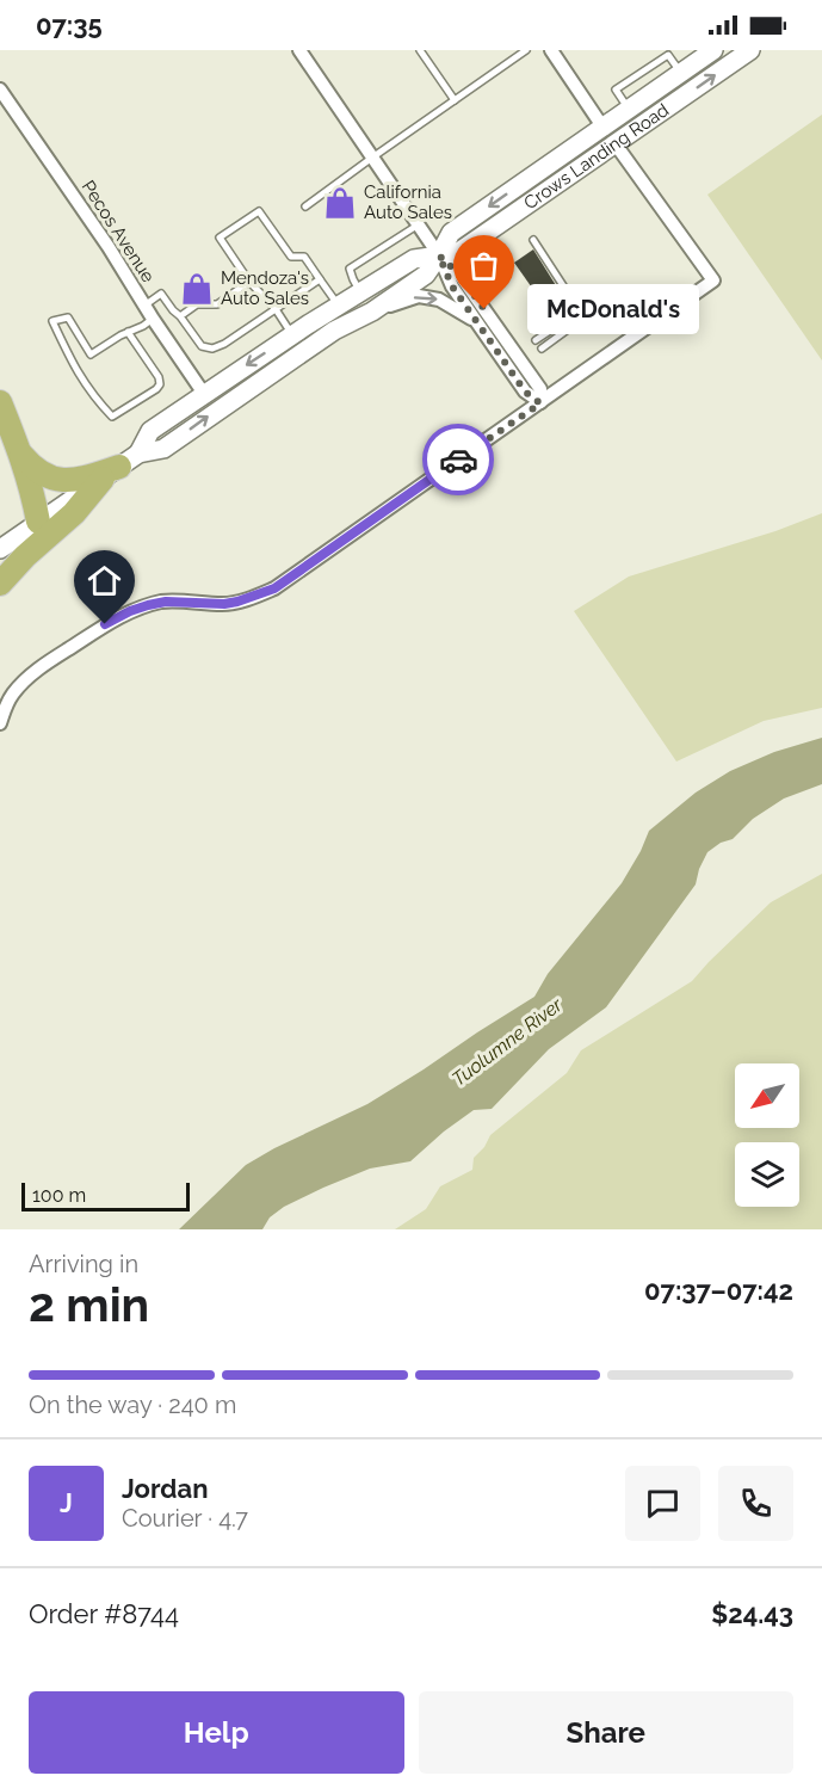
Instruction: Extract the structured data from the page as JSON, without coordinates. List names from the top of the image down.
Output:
{
  "streets": {
    "main road": ["Crows Landing Road"],
    "street": ["Pecos Avenue"]
  },
  "crossings": [
    ["Crows Landing Road", "Pecos Avenue"]
  ],
  "water": ["Tuolumne River"],
  "places": {
    "shop": ["California Auto Sales", "Mendoza's Auto Sales"],
    "other": ["McDonald's"]
  },
  "scale_bar": "100 m",
  "north": "bottom left",
  "page": {
    "status": "07:35",
    "bubble": "McDonald's",
    "scale": "100 m",
    "heading": ["2 min", "Arriving in", "07:37–07:42"],
    "panel": [
      "Jordan",
      "Courier · 4.7",
      "Order #8744",
      "$24.43"
    ],
    "bar": "On the way · 240 m",
    "round": "J",
    "buttons": ["Help", "Share"]
  }
}
